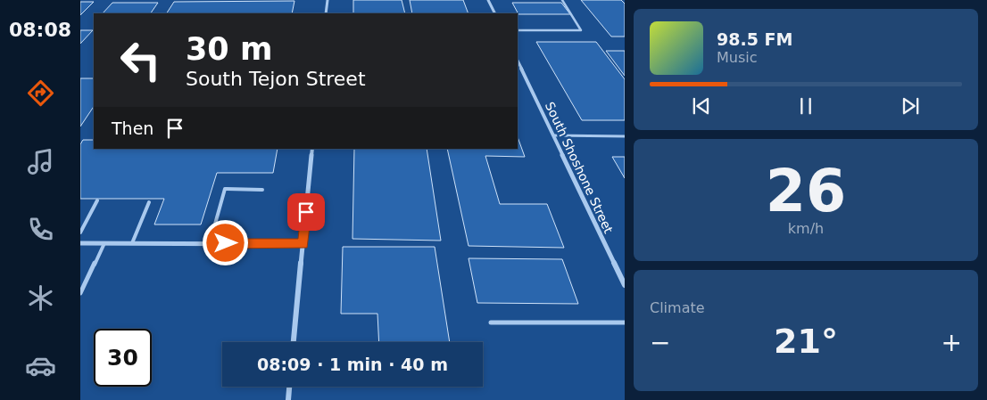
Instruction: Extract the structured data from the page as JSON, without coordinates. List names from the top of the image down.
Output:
{
  "streets": {
    "street": ["South Shoshone Street"]
  },
  "page": {
    "tabs": "08:08",
    "turn": ["30 m", "South Tejon Street"],
    "song": ["98.5 FM", "Music"],
    "then": "Then",
    "tile": [
      ["26", "km/h"],
      "Climate"
    ],
    "heat": ["−", "21°", "+"],
    "limit": "30",
    "trip": "08:09 · 1 min · 40 m"
  }
}
